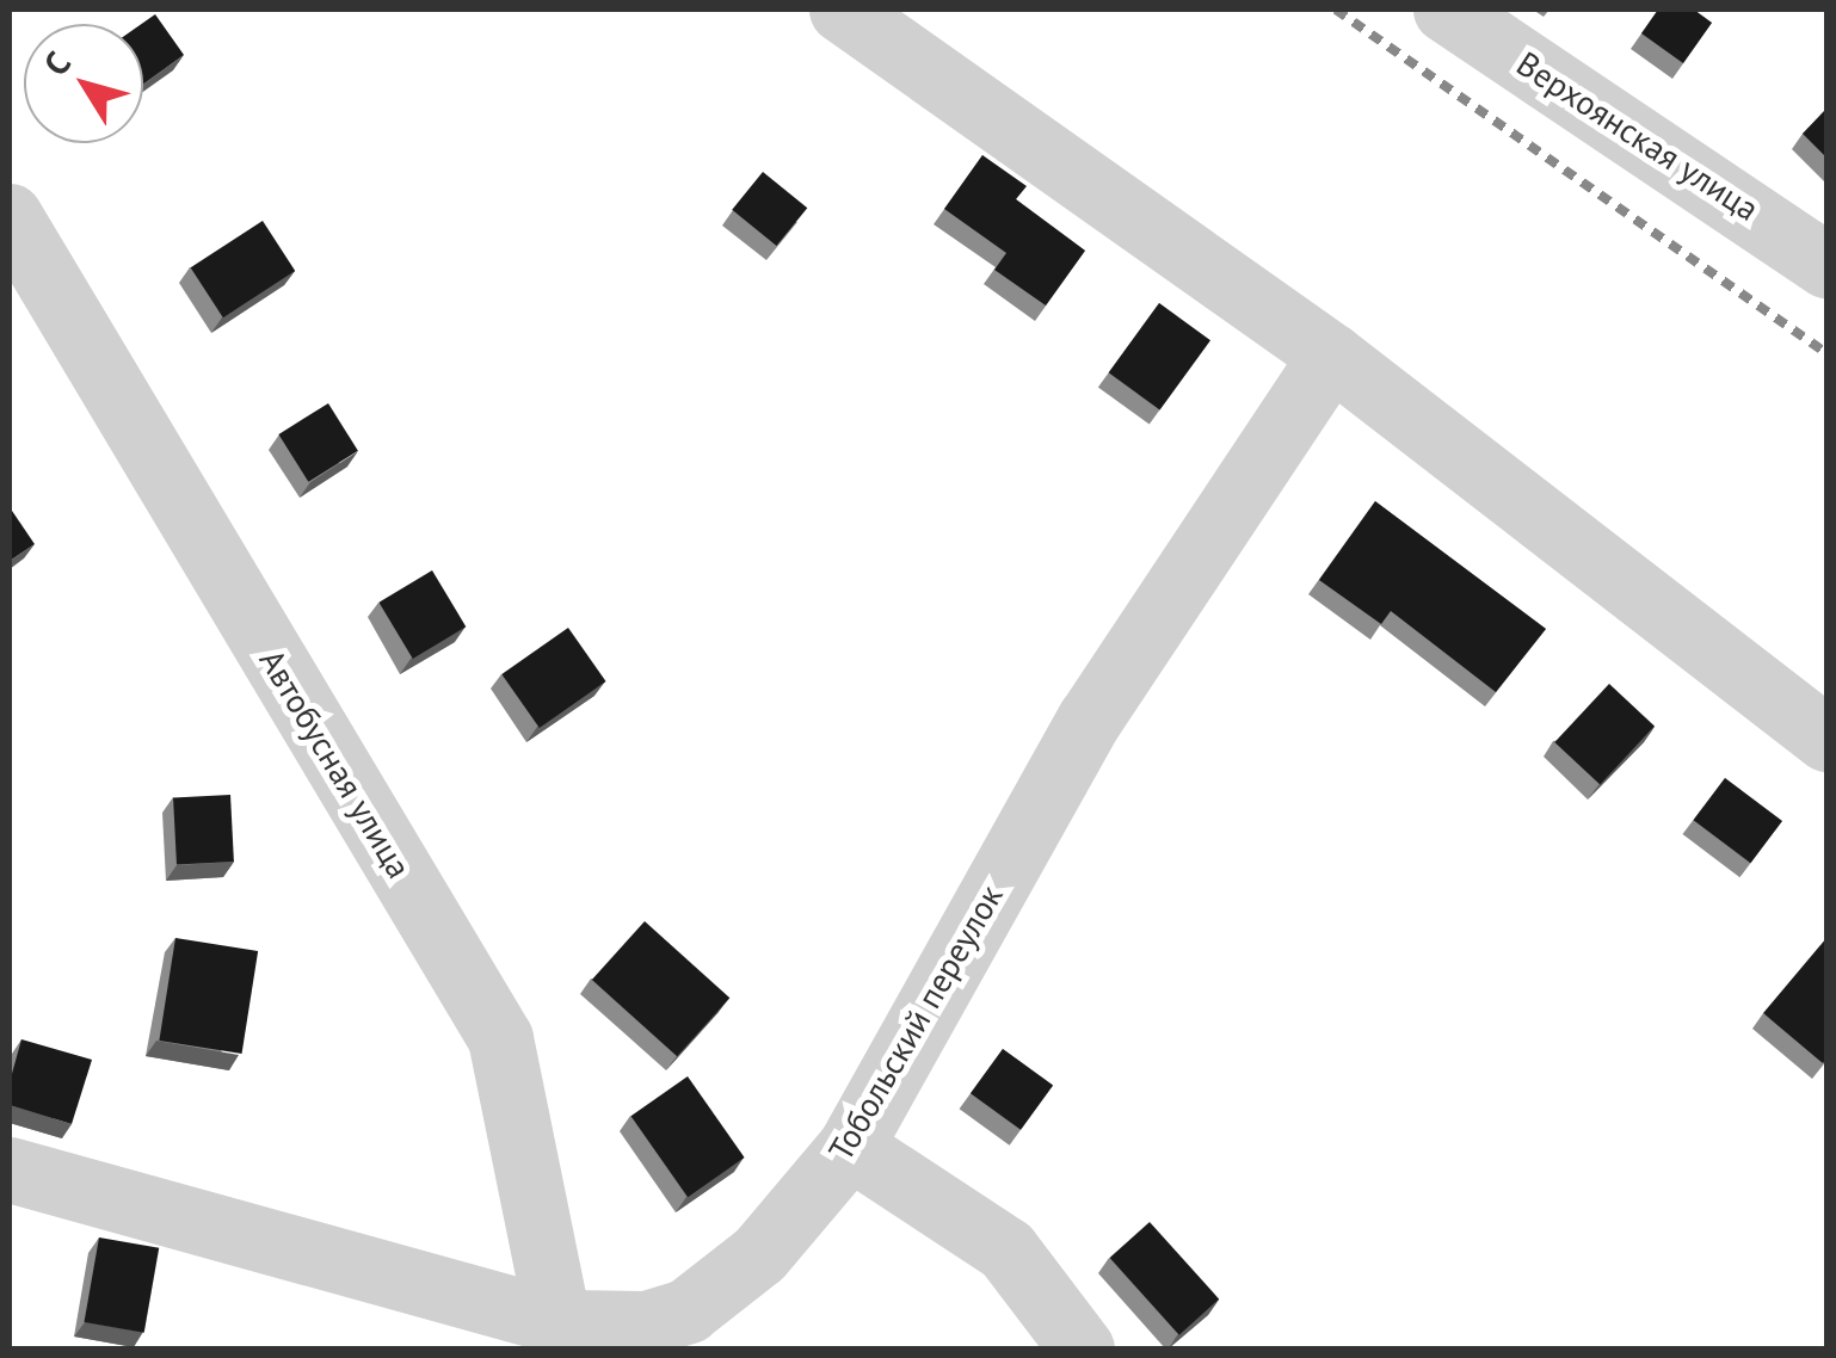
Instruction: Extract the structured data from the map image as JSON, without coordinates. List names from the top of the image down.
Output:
{
  "streets": {
    "street": ["Верхоянская улица", "Автобусная улица", "Тобольский переулок"]
  },
  "crossings": [
    ["Автобусная улица", "Тобольский переулок"]
  ],
  "north": "top left"
}
